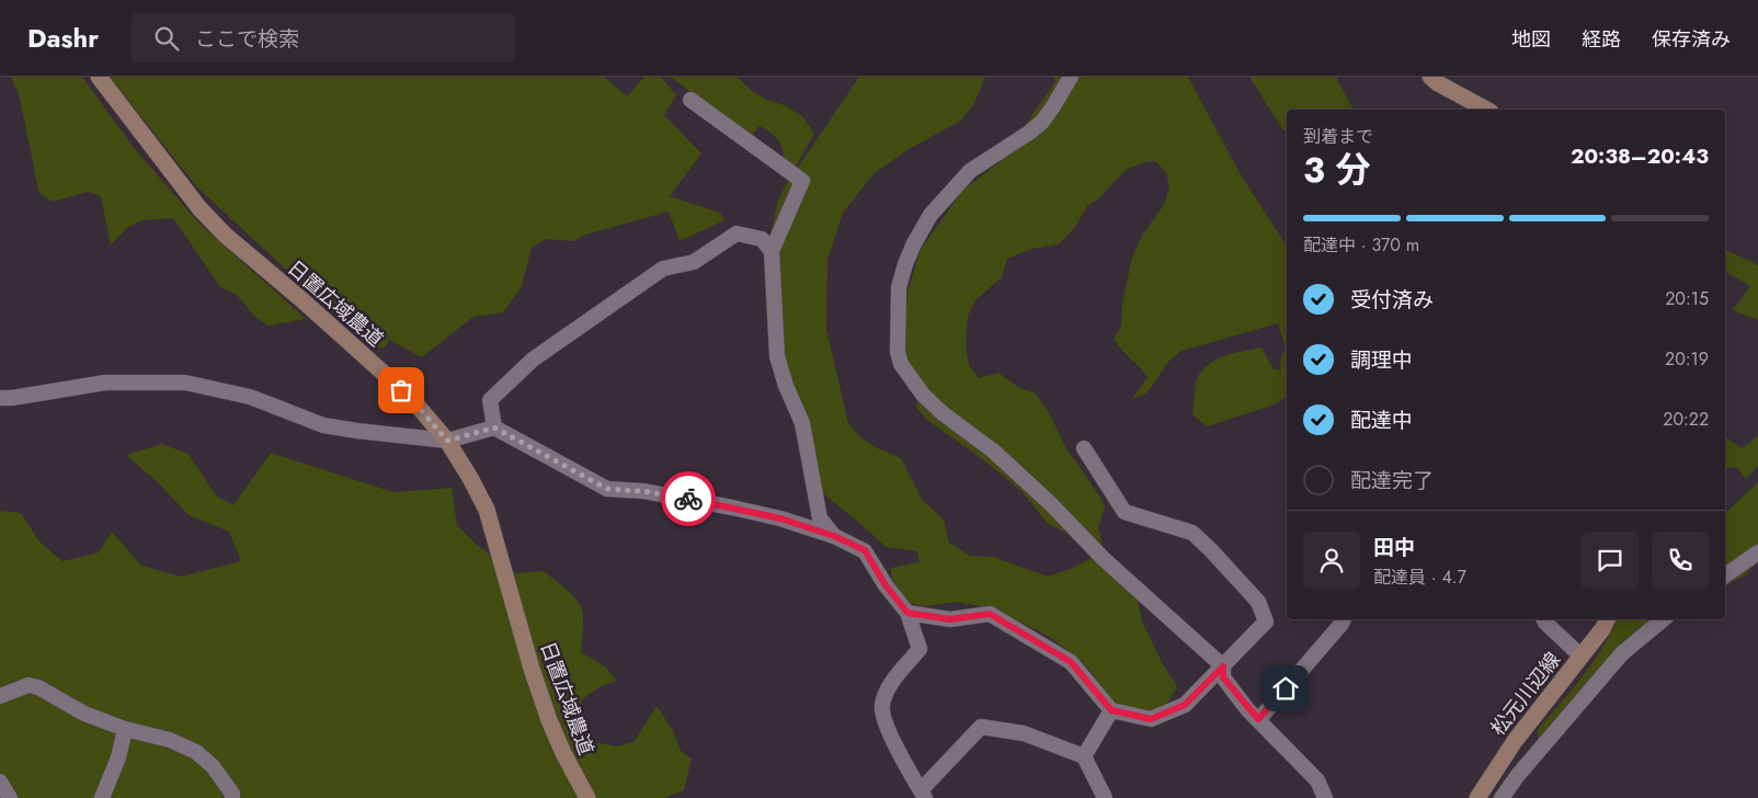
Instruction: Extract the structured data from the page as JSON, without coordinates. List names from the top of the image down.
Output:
{
  "streets": {
    "street": ["日置広域農道", "松元川辺線"]
  },
  "page": {
    "header": "Dashr",
    "search": "ここで検索",
    "nav": ["地図", "経路", "保存済み"],
    "heading": ["3 分", "到着まで", "20:38–20:43"],
    "panel": ["田中", "配達員 · 4.7"],
    "bar": "配達中 · 370 m",
    "list": [
      ["受付済み", "20:15"],
      ["調理中", "20:19"],
      ["配達中", "20:22"],
      "配達完了"
    ]
  }
}
